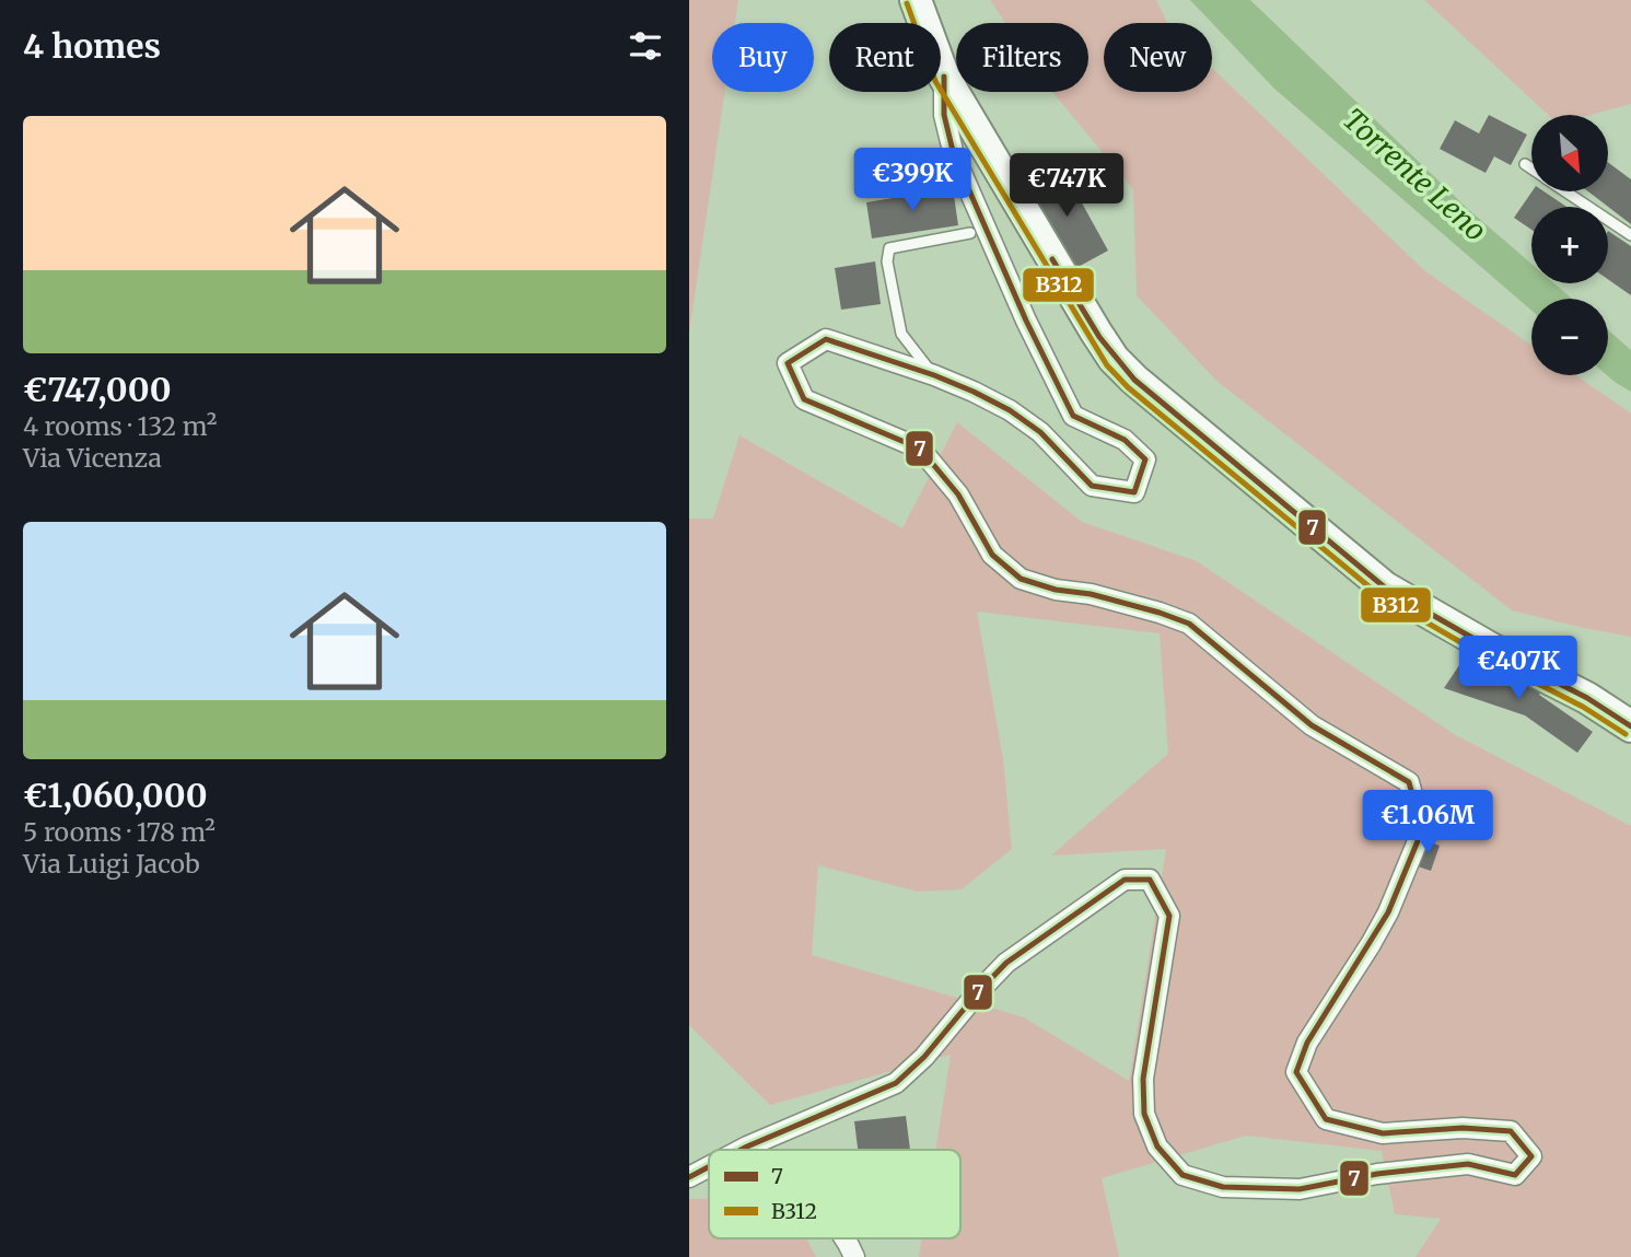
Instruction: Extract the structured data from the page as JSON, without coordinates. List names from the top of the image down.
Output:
{
  "water": ["Torrente Leno"],
  "lines": ["transit line B312", "transit line 7"],
  "legend": ["7", "B312"],
  "north": "bottom right",
  "page": {
    "heading": "4 homes",
    "chip": [
      "Buy",
      "Rent",
      "Filters",
      "New"
    ],
    "list": [
      {
        "name": "€747,000",
        "note": "4 rooms · 132 m² · Via Vicenza"
      },
      {
        "name": "€1,060,000",
        "note": "5 rooms · 178 m² · Via Luigi Jacob"
      }
    ],
    "map_buttons": ["+", "−"],
    "price": [
      "€399K",
      "€747K",
      "€407K",
      "€1.06M"
    ]
  }
}
